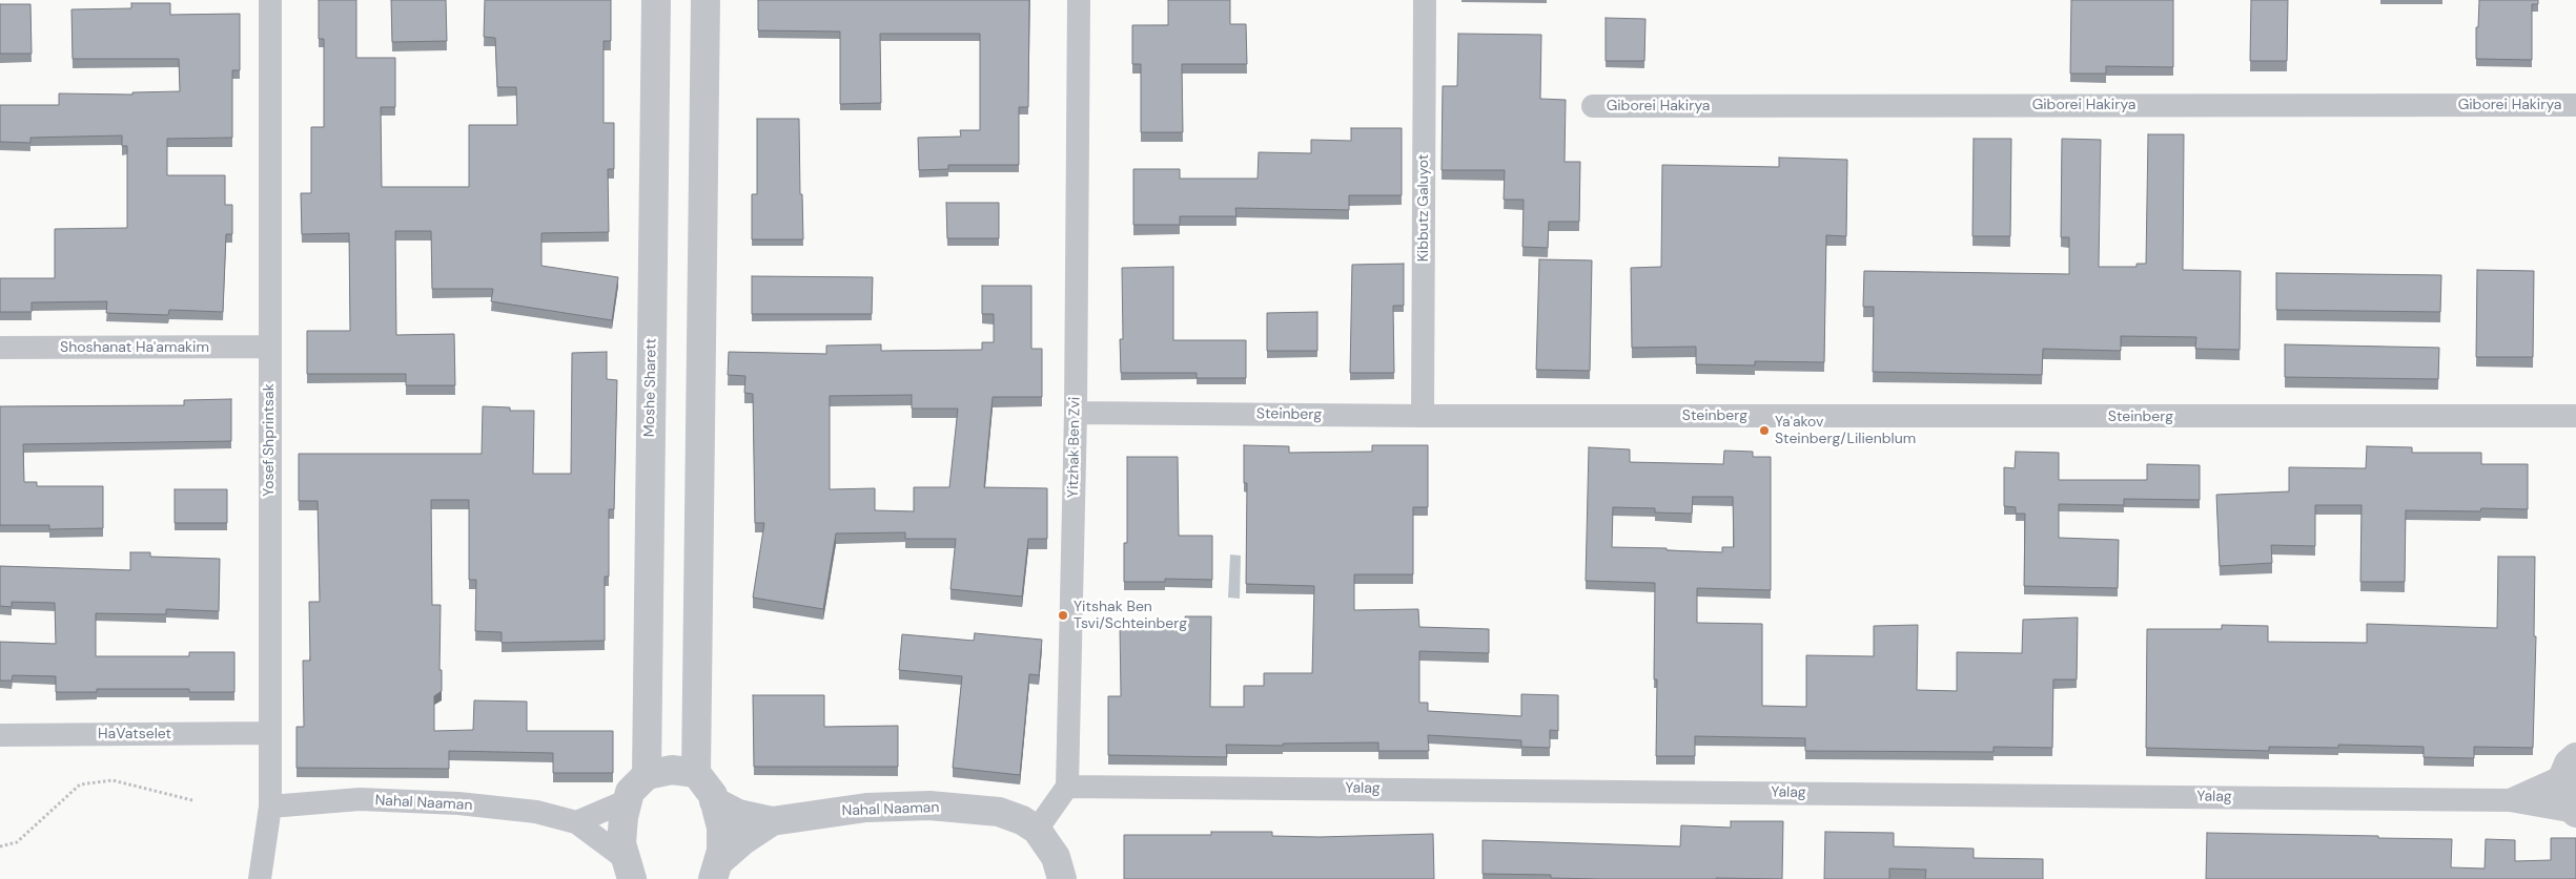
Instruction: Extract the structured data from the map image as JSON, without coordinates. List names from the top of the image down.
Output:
{
  "streets": {
    "street": [
      "Giborei Hakirya",
      "Kibbutz Galuyot",
      "Shoshanat Ha'amakim",
      "Moshe Sharett",
      "Steinberg",
      "Yosef Shprintsak",
      "Yitzhak Ben Zvi",
      "HaVatselet",
      "Yalag",
      "Nahal Naaman"
    ]
  },
  "crossings": [
    ["Kibbutz Galuyot", "Steinberg"],
    ["Shoshanat Ha'amakim", "Yosef Shprintsak"],
    ["Steinberg", "Yitzhak Ben Zvi"],
    ["Yosef Shprintsak", "HaVatselet"],
    ["Yosef Shprintsak", "Nahal Naaman"],
    ["Yitzhak Ben Zvi", "Yalag"]
  ],
  "places": ["Ya'akov Steinberg/Lilienblum", "Yitshak Ben Tsvi/Schteinberg"]
}
